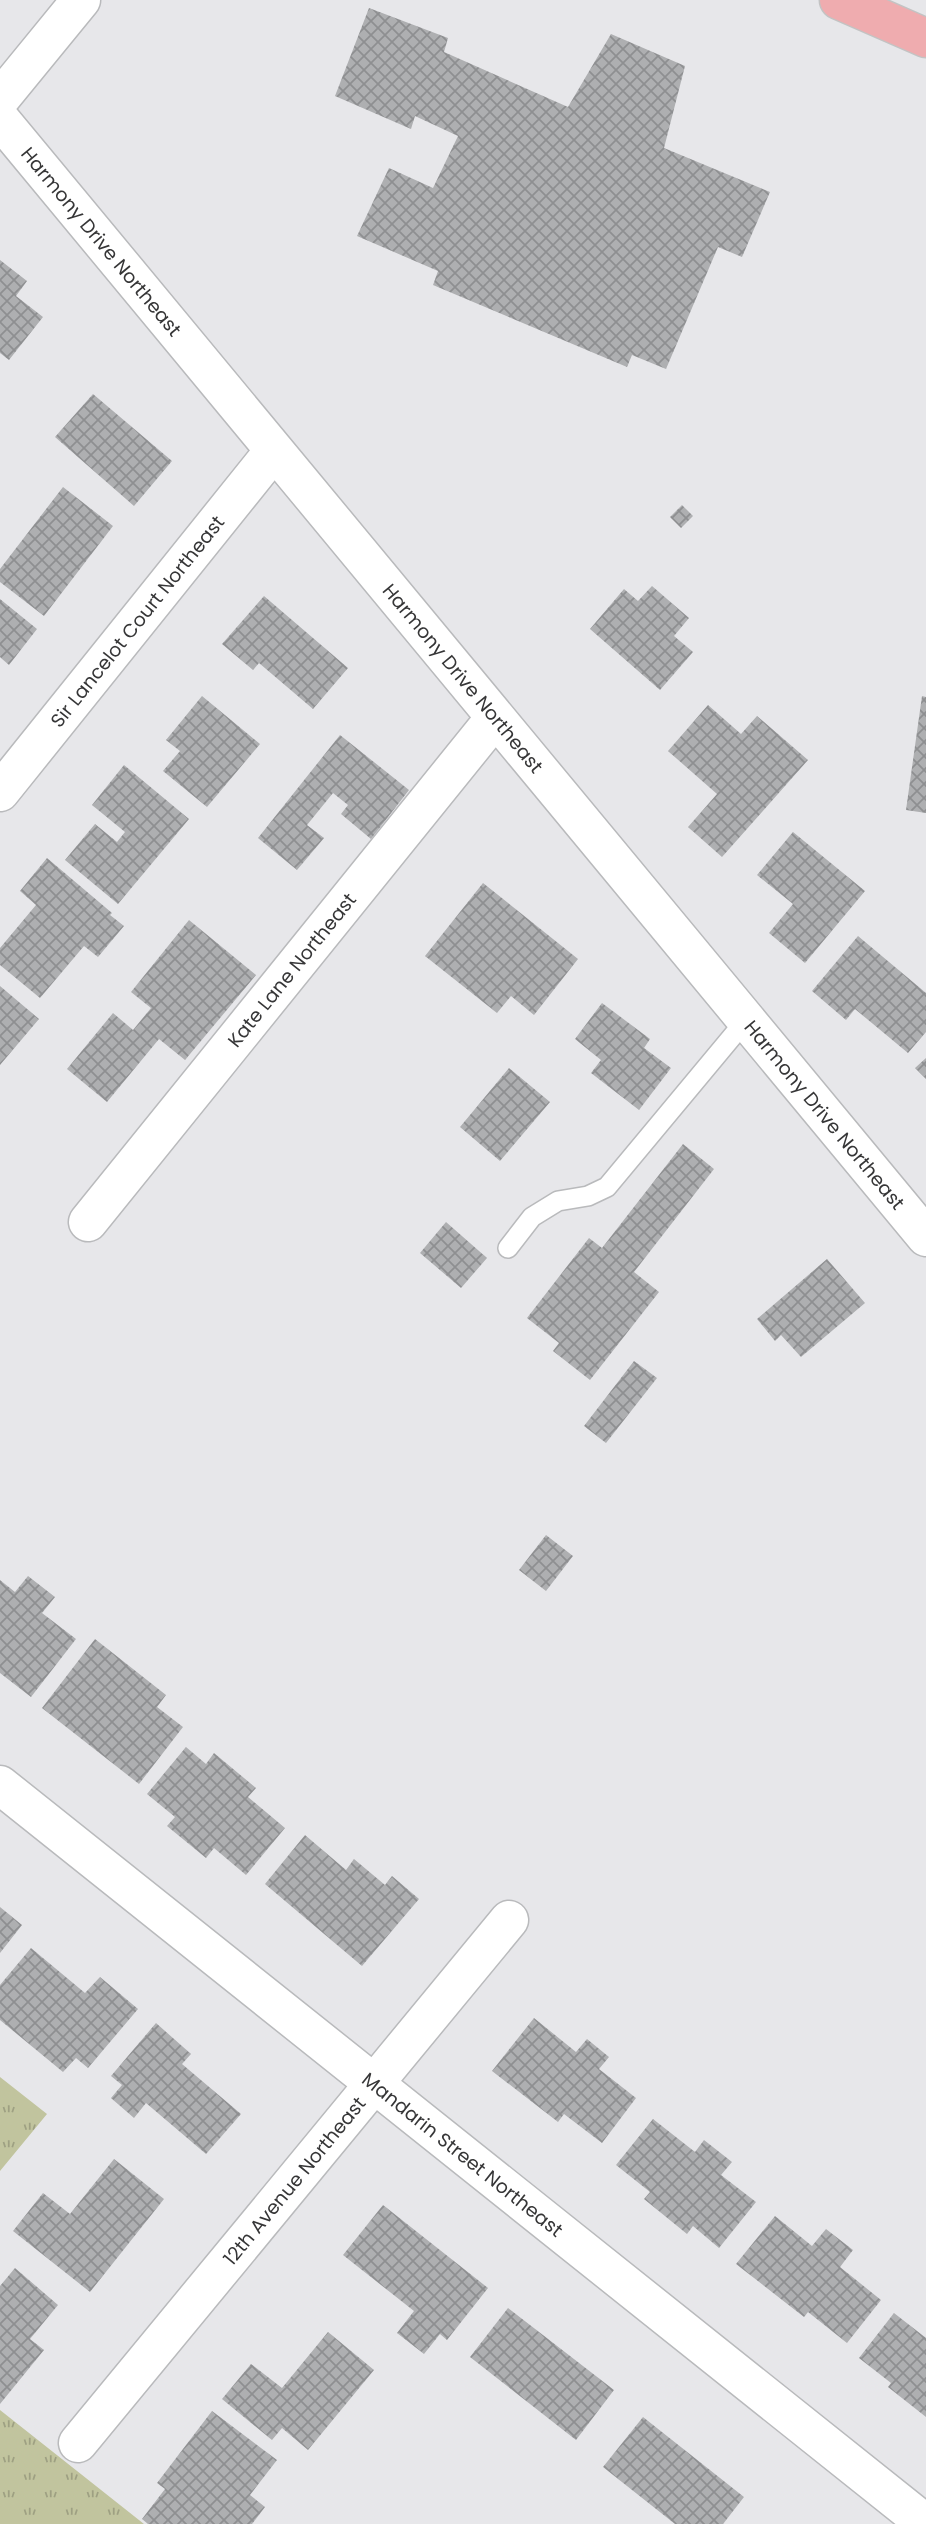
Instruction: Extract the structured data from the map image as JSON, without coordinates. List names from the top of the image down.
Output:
{
  "streets": {
    "street": [
      "Harmony Drive Northeast",
      "Sir Lancelot Court Northeast",
      "Kate Lane Northeast",
      "Mandarin Street Northeast",
      "12th Avenue Northeast"
    ]
  },
  "crossings": [
    ["Harmony Drive Northeast", "Sir Lancelot Court Northeast"],
    ["Harmony Drive Northeast", "Kate Lane Northeast"],
    ["Mandarin Street Northeast", "12th Avenue Northeast"]
  ]
}
